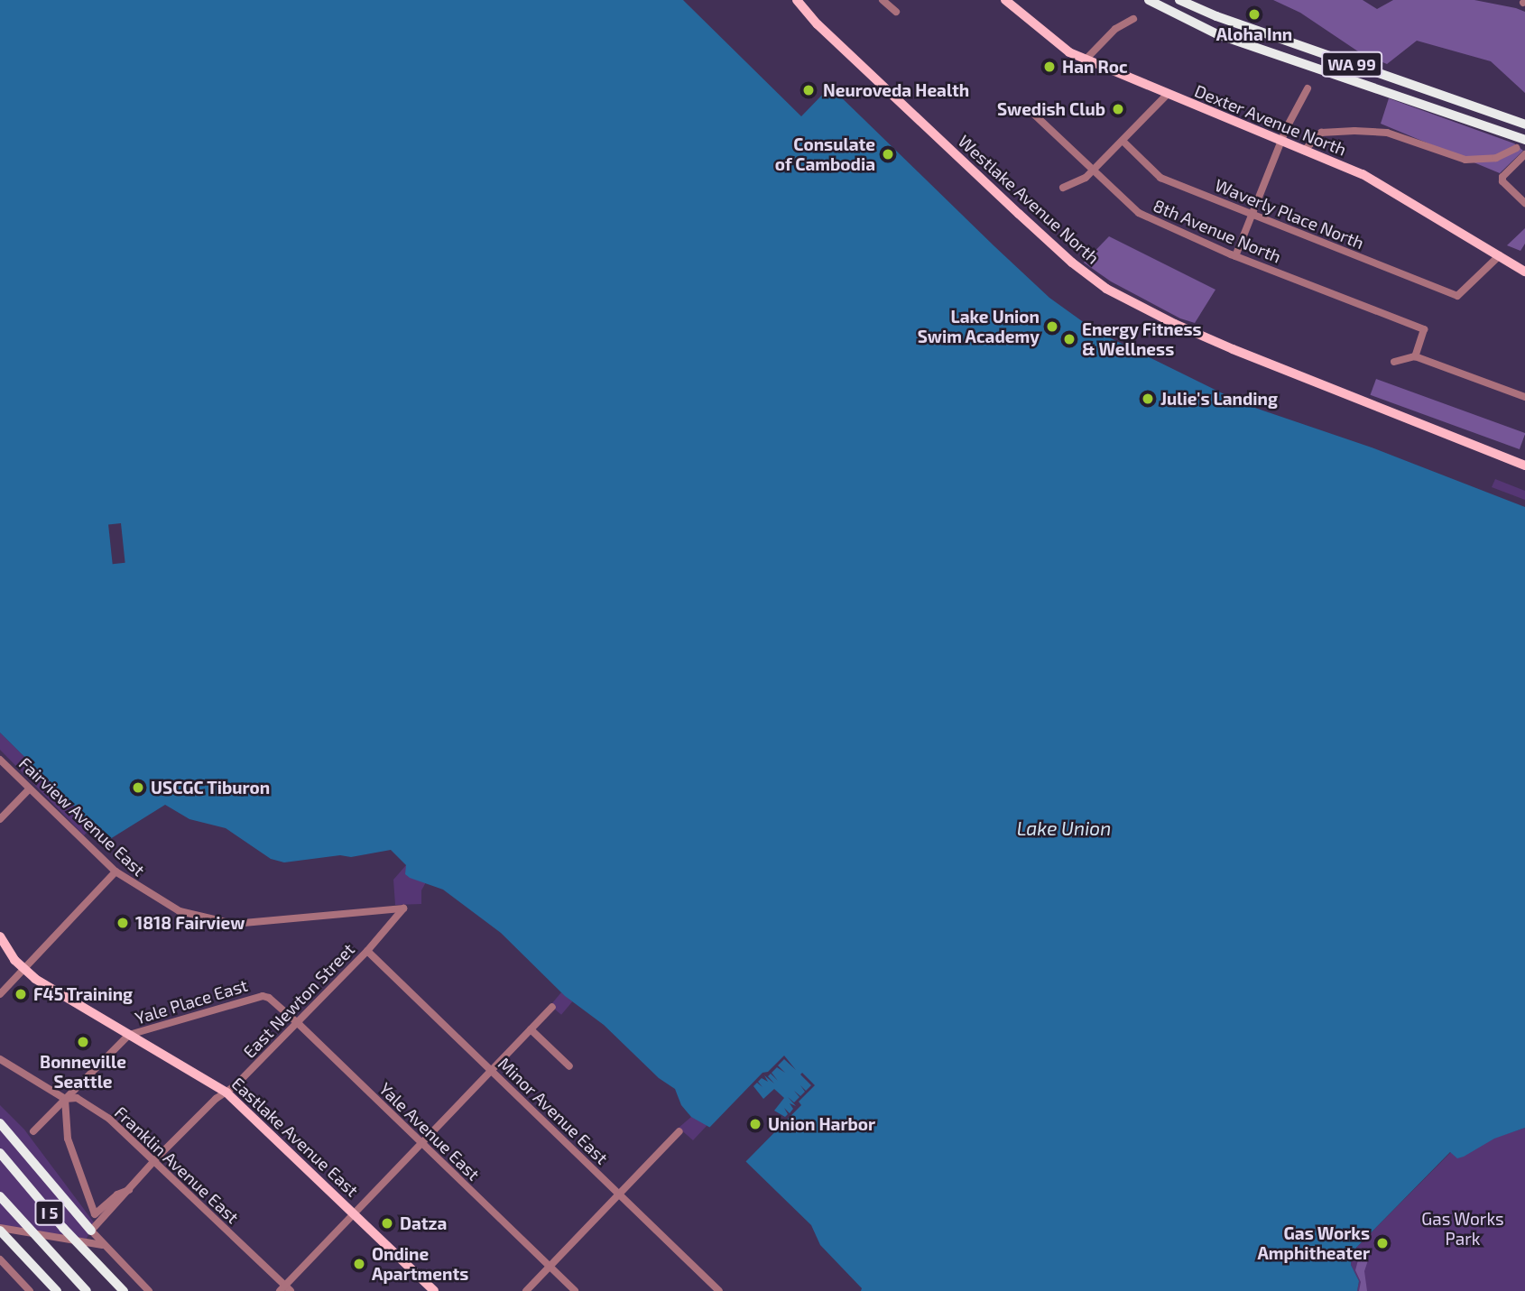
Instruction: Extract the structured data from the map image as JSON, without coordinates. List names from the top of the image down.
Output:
{
  "streets": {
    "highway": ["WA 99", "I 5"],
    "main road": ["Dexter Avenue North", "Westlake Avenue North", "Eastlake Avenue East"],
    "street": [
      "Waverly Place North",
      "8th Avenue North",
      "Fairview Avenue East",
      "East Newton Street",
      "Yale Place East",
      "Minor Avenue East",
      "Yale Avenue East",
      "Franklin Avenue East"
    ]
  },
  "crossings": [
    ["Dexter Avenue North", "Waverly Place North"],
    ["Fairview Avenue East", "East Newton Street"],
    ["East Newton Street", "Minor Avenue East"],
    ["East Newton Street", "Yale Avenue East"],
    ["East Newton Street", "Eastlake Avenue East"],
    ["East Newton Street", "Franklin Avenue East"],
    ["Yale Place East", "Yale Avenue East"],
    ["Yale Place East", "Eastlake Avenue East"]
  ],
  "water": ["Lake Union"],
  "parks": ["Gas Works Park"],
  "places": [
    "Aloha Inn",
    "Han Roc",
    "Neuroveda Health",
    "Swedish Club",
    "Consulate of Cambodia",
    "Lake Union Swim Academy",
    "Energy Fitness & Wellness",
    "Julie's Landing",
    "USCGC Tiburon",
    "1818 Fairview",
    "F45 Training",
    "Bonneville Seattle",
    "Union Harbor",
    "Datza",
    "Gas Works Amphitheater",
    "Ondine Apartments"
  ]
}
